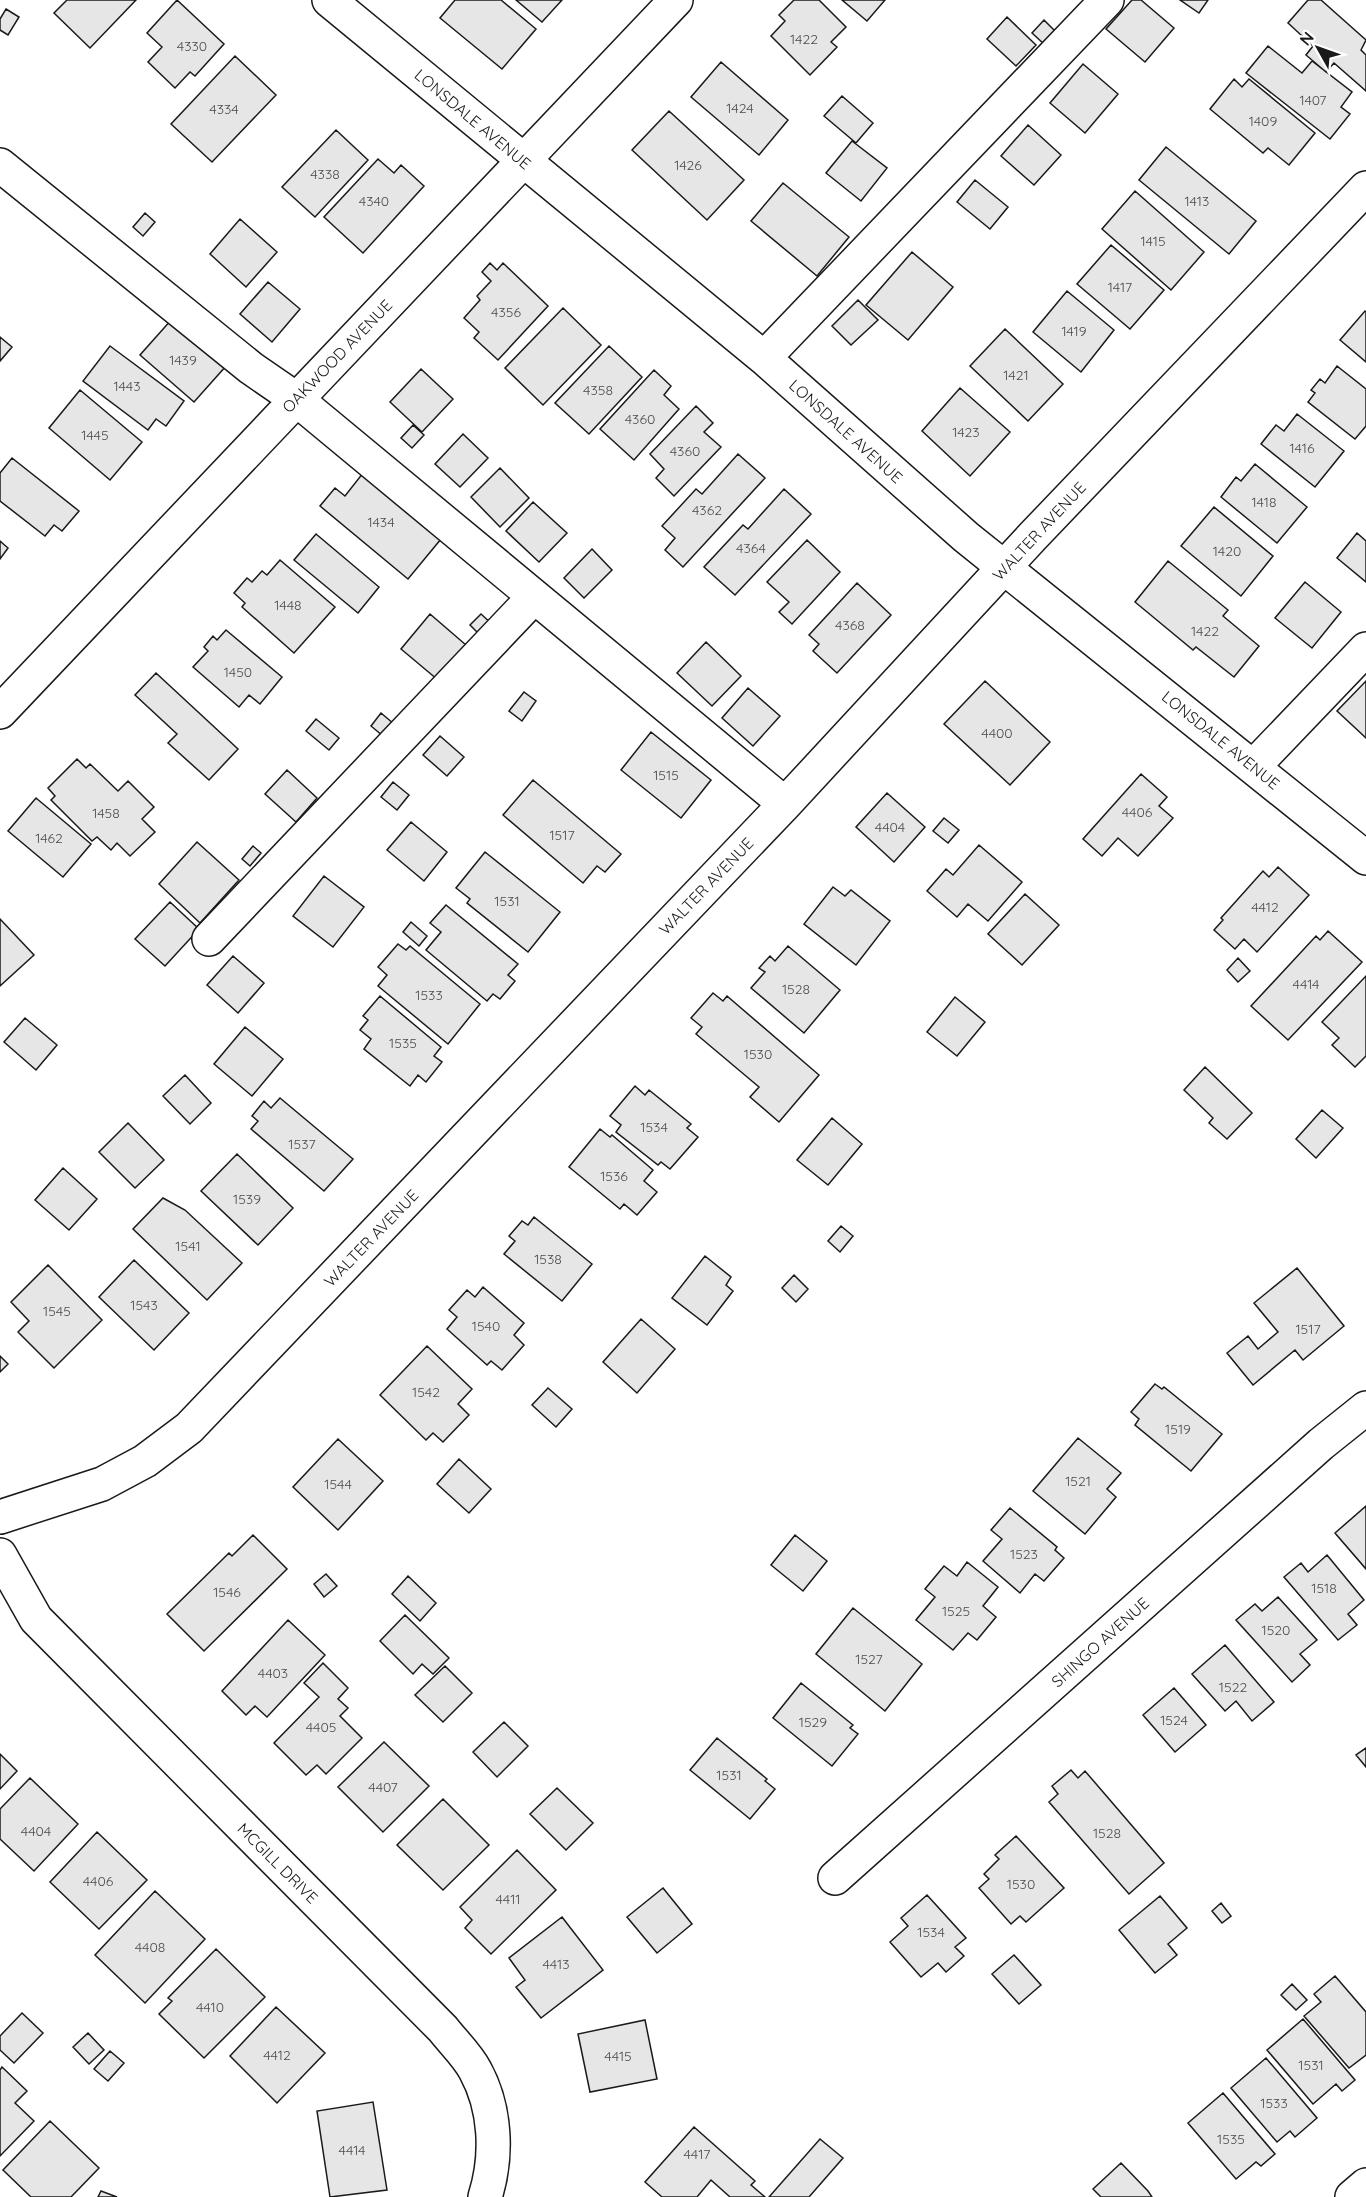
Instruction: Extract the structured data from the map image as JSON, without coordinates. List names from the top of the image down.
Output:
{
  "streets": {
    "street": [
      "LONSDALE AVENUE",
      "OAKWOOD AVENUE",
      "WALTER AVENUE",
      "SHINGO AVENUE",
      "MCGILL DRIVE"
    ]
  },
  "crossings": [
    ["LONSDALE AVENUE", "OAKWOOD AVENUE"],
    ["LONSDALE AVENUE", "WALTER AVENUE"]
  ],
  "house_numbers": [
    "1422",
    "4330",
    "1407",
    "1424",
    "4334",
    "1409",
    "1426",
    "4338",
    "4340",
    "1413",
    "1415",
    "1417",
    "4356",
    "1419",
    "1439",
    "1421",
    "1443",
    "4358",
    "4360",
    "1423",
    "1445",
    "1416",
    "4360",
    "1418",
    "4362",
    "1434",
    "4364",
    "1420",
    "1448",
    "4368",
    "1422",
    "1450",
    "4400",
    "1515",
    "4406",
    "1458",
    "4404",
    "1517",
    "1462",
    "1531",
    "4412",
    "4414",
    "1528",
    "1533",
    "1535",
    "1530",
    "1534",
    "1537",
    "1536",
    "1539",
    "1541",
    "1538",
    "1543",
    "1545",
    "1540",
    "1517",
    "1542",
    "1519",
    "1521",
    "1544",
    "1523",
    "1518",
    "1546",
    "1525",
    "1520",
    "1527",
    "4403",
    "1522",
    "1524",
    "1529",
    "4405",
    "1531",
    "4407",
    "4404",
    "1528",
    "4406",
    "1530",
    "4411",
    "1534",
    "4408",
    "4413",
    "4410",
    "4412",
    "4415",
    "1531",
    "1533",
    "1535",
    "4414",
    "4417"
  ],
  "north": "top left"
}
